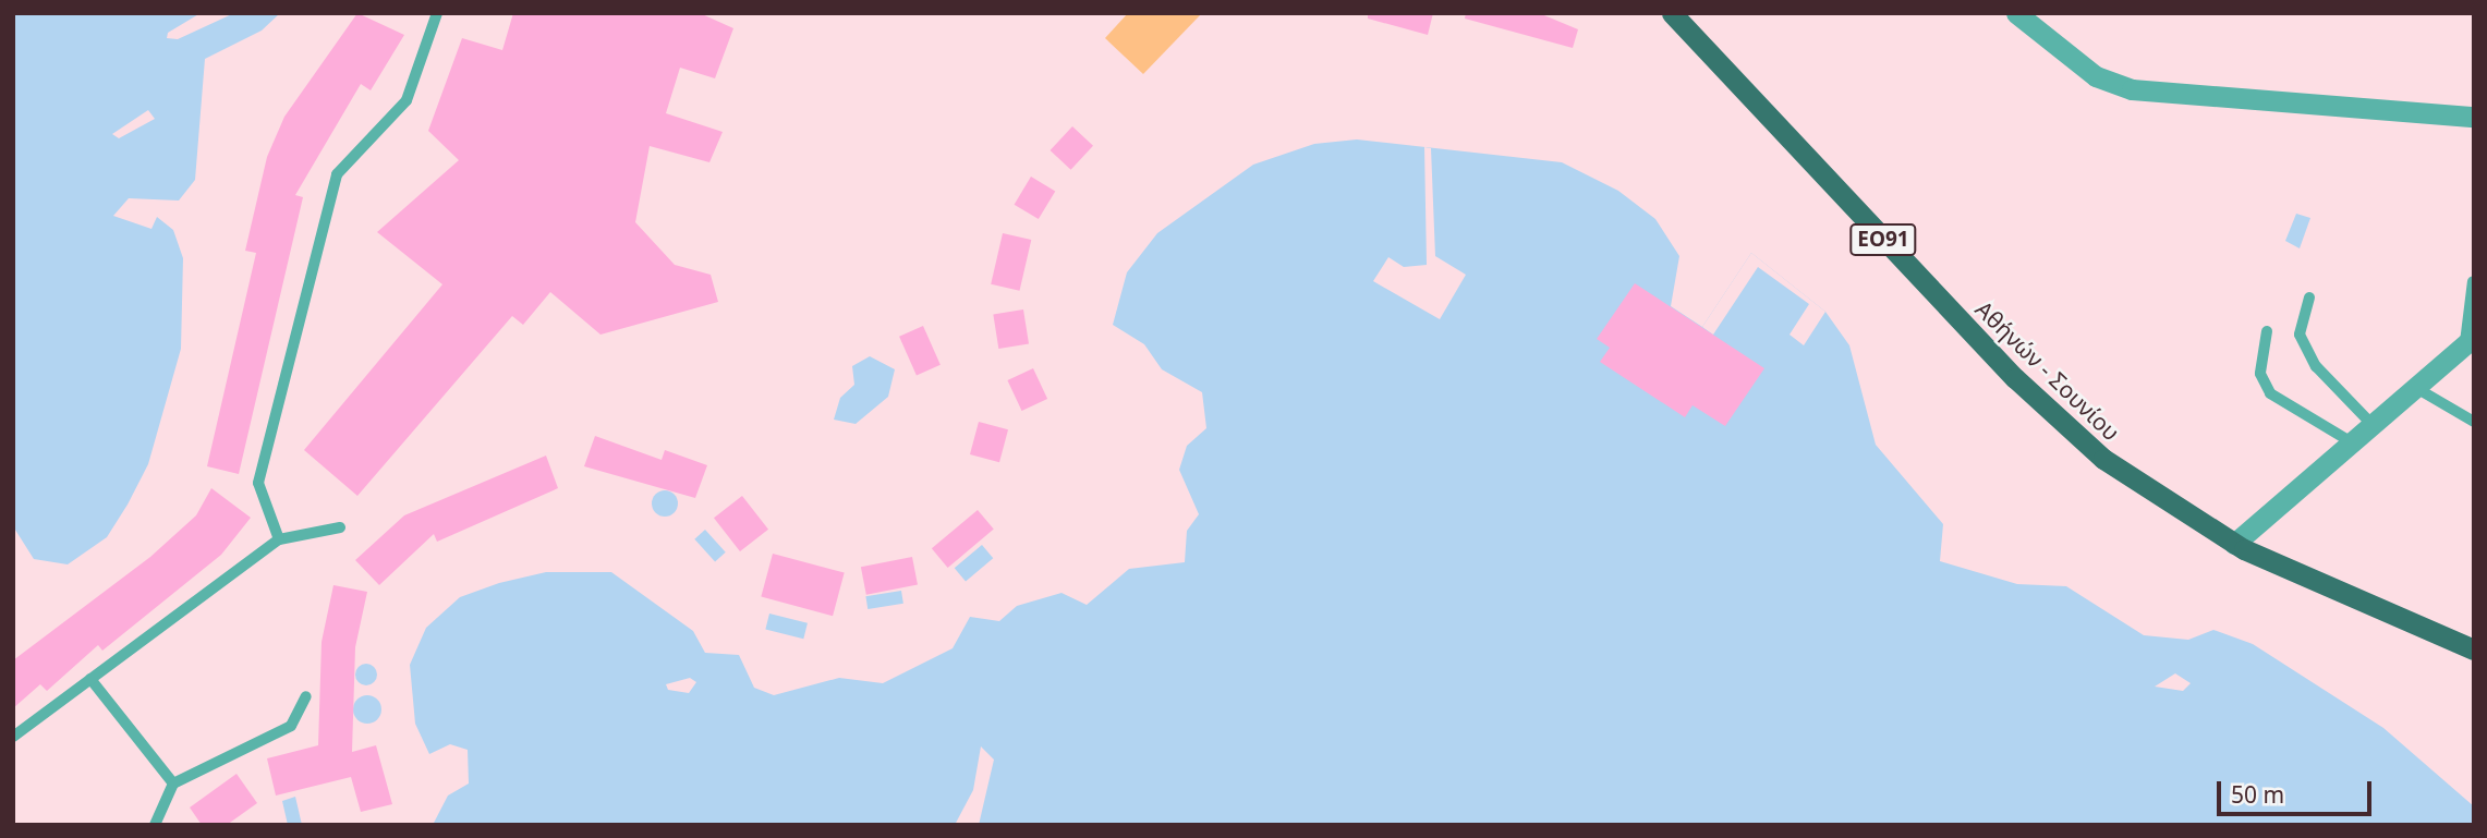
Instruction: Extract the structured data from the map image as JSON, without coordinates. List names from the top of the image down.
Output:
{
  "streets": {
    "main road": ["ΕΟ91", "Αθήνών - Σουνίου"]
  },
  "scale_bar": "50 m"
}
